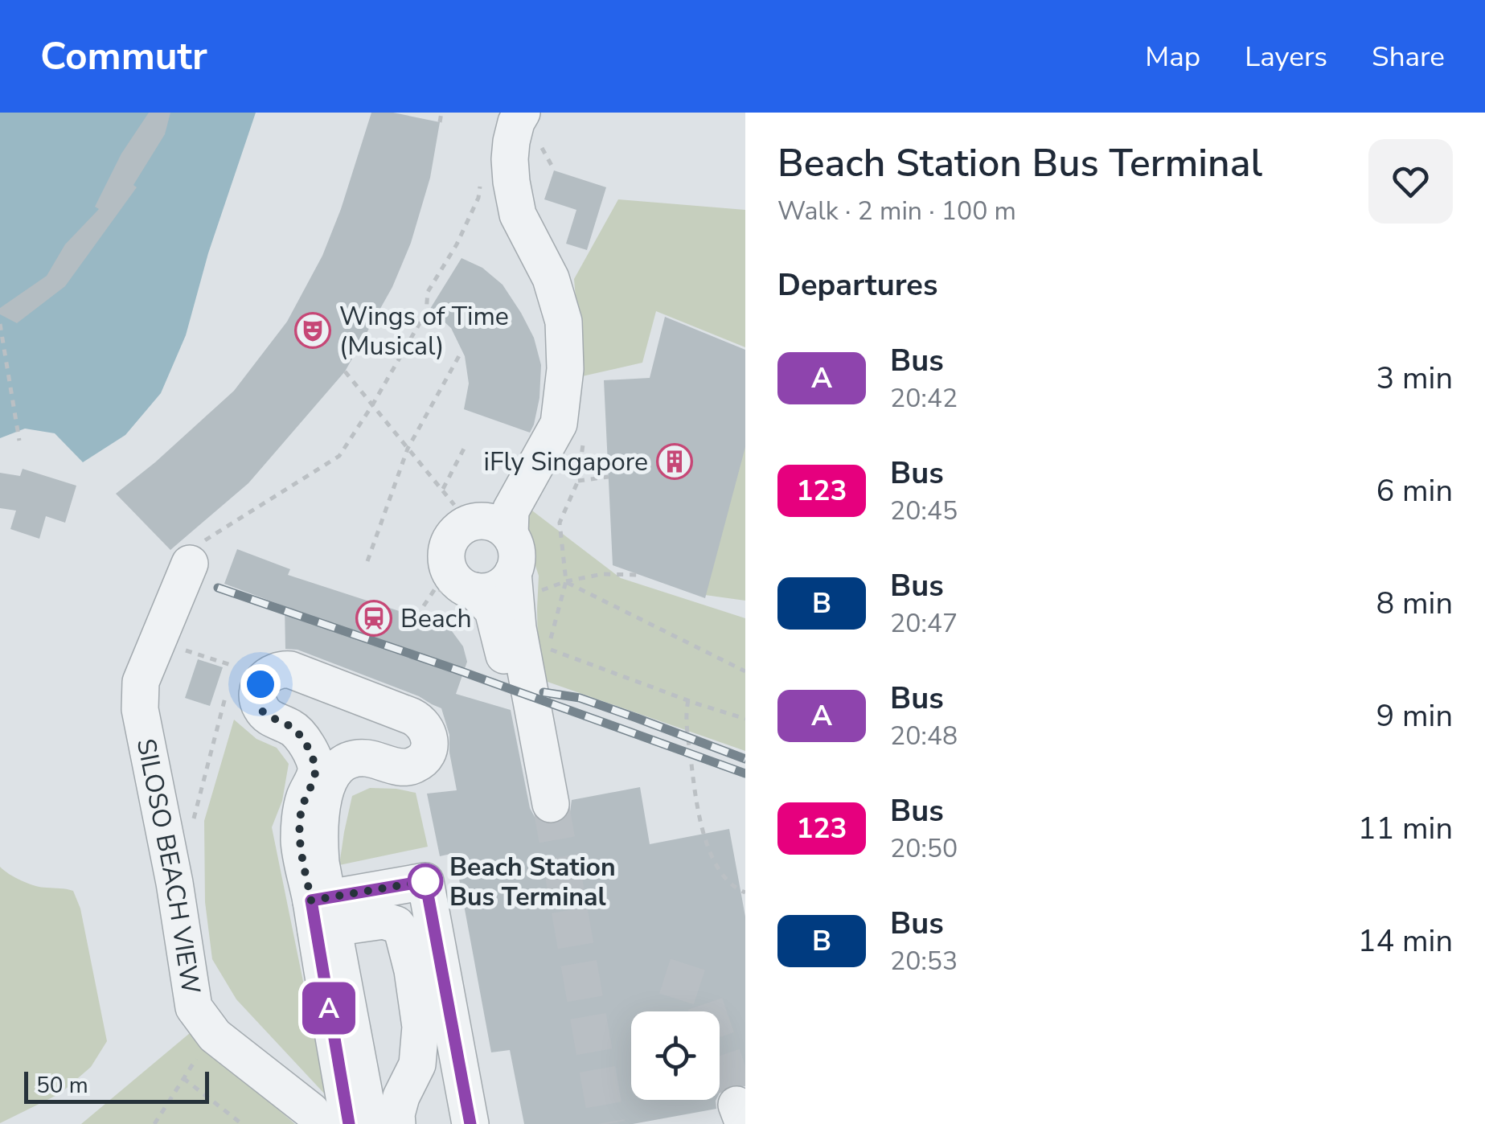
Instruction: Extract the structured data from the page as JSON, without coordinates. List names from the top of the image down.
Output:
{
  "streets": {
    "street": ["SILOSO BEACH VIEW"]
  },
  "places": {
    "theatre": ["Wings of Time (Musical)"],
    "building": ["iFly Singapore"],
    "station": ["Beach"],
    "other": ["Beach Station Bus Terminal"]
  },
  "lines": ["bus line A"],
  "scale_bar": "50 m",
  "page": {
    "header": "Commutr",
    "nav": ["Map", "Layers", "Share"],
    "on_map": "A",
    "heading": [
      ["Beach Station Bus Terminal", "Walk · 2 min · 100 m"],
      "Departures"
    ],
    "list": [
      {
        "mark": "A",
        "name": "Bus",
        "note": "20:42",
        "value": "3 min"
      },
      {
        "mark": "123",
        "name": "Bus",
        "note": "20:45",
        "value": "6 min"
      },
      {
        "mark": "B",
        "name": "Bus",
        "note": "20:47",
        "value": "8 min"
      },
      {
        "mark": "A",
        "name": "Bus",
        "note": "20:48",
        "value": "9 min"
      },
      {
        "mark": "123",
        "name": "Bus",
        "note": "20:50",
        "value": "11 min"
      },
      {
        "mark": "B",
        "name": "Bus",
        "note": "20:53",
        "value": "14 min"
      }
    ],
    "scale": "50 m"
  }
}
